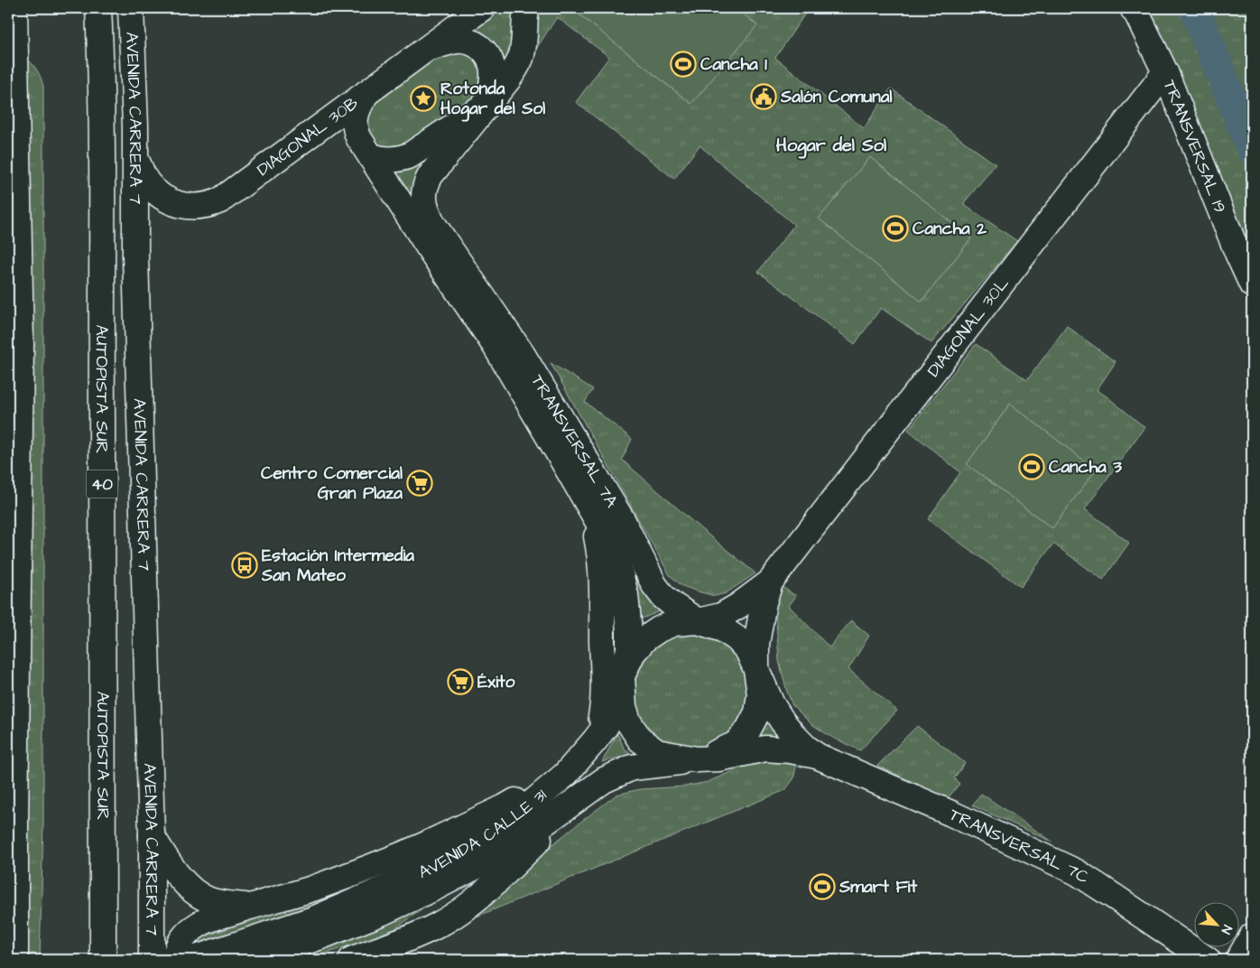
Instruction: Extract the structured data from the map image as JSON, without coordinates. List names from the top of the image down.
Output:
{
  "streets": {
    "main road": [
      "AVENIDA CARRERA 7",
      "DIAGONAL 30B",
      "TRANSVERSAL 19",
      "DIAGONAL 30L",
      "AUTOPISTA SUR",
      "TRANSVERSAL 7A",
      "40",
      "AVENIDA CALLE 31",
      "TRANSVERSAL 7C"
    ]
  },
  "crossings": [
    ["AVENIDA CARRERA 7", "DIAGONAL 30B"],
    ["TRANSVERSAL 19", "DIAGONAL 30L"],
    ["TRANSVERSAL 7A", "AVENIDA CALLE 31"],
    ["TRANSVERSAL 7A", "TRANSVERSAL 7C"],
    ["AVENIDA CALLE 31", "TRANSVERSAL 7C"]
  ],
  "districts": ["Hogar del Sol"],
  "places": {
    "sports": [
      "Cancha 1",
      "Cancha 2",
      "Cancha 3",
      "Smart Fit"
    ],
    "public building": ["Salón Comunal"],
    "place": ["Rotonda Hogar del Sol"],
    "supermarket": ["Centro Comercial Gran Plaza", "Éxito"],
    "bus stop": ["Estación Intermedia San Mateo"]
  },
  "north": "bottom right"
}
